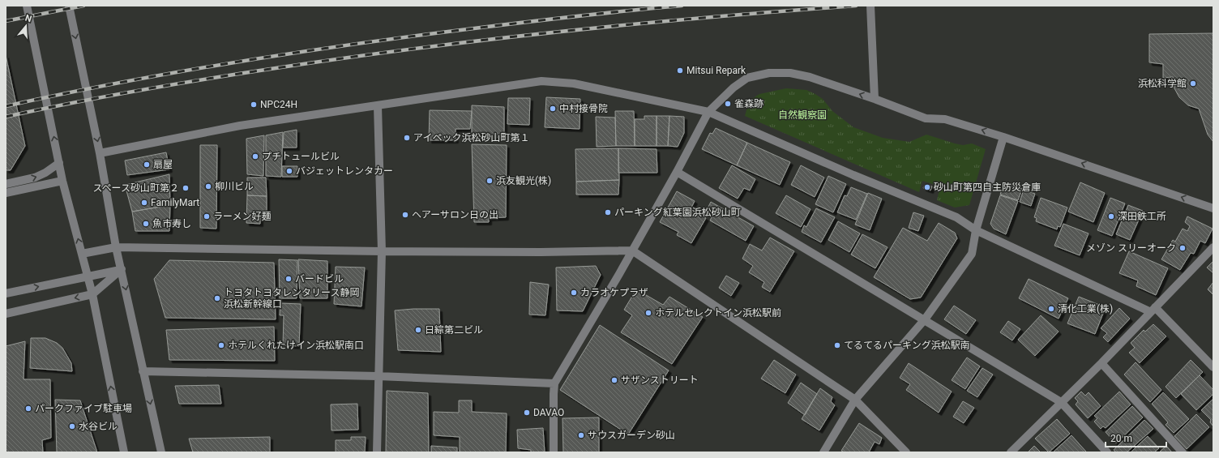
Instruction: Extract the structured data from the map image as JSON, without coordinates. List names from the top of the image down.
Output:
{
  "parks": ["自然観察園"],
  "places": [
    "Mitsui Repark",
    "浜松科学館",
    "雀森跡",
    "NPC24H",
    "中村接骨院",
    "アイペック浜松砂山町第１",
    "プチトュールビル",
    "扇屋",
    "バジェットレンタカー",
    "浜友観光(株)",
    "柳川ビル",
    "砂山町第四自主防災倉庫",
    "スペース砂山町第２",
    "FamilyMart",
    "パーキング紅葉園浜松砂山町",
    "ヘアーサロン日の出",
    "ラーメン好麺",
    "深田鉄工所",
    "魚市寿し",
    "メゾン スリーオーク",
    "バードビル",
    "カラオケプラザ",
    "トヨタトヨタレンタリース静岡 浜松新幹線口",
    "清化工業(株)",
    "ホテルセレクトイン浜松駅前",
    "日綜第二ビル",
    "ホテルくれたけイン浜松駅南口",
    "てるてるパーキング浜松駅南",
    "サザンストリート",
    "パークファイブ駐車場",
    "DAVAO",
    "水谷ビル",
    "サウスガーデン砂山"
  ],
  "scale_bar": "20 m",
  "north": "top"
}
